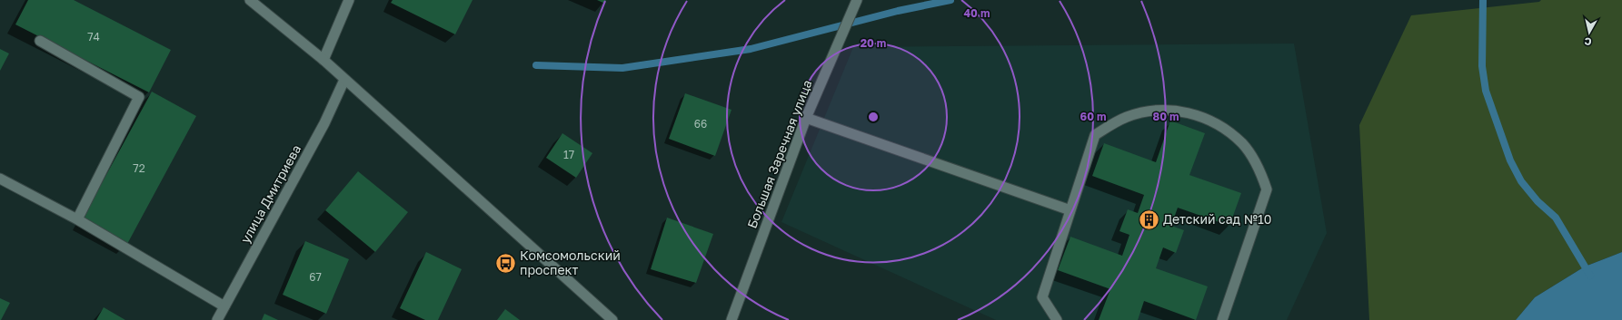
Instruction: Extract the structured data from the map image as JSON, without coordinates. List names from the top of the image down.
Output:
{
  "streets": {
    "street": ["Большая Заречная улица", "улица Дмитриева"]
  },
  "places": {
    "building": ["Детский сад №10"],
    "bus stop": ["Комсомольский проспект"]
  },
  "house_numbers": [
    "74",
    "66",
    "17",
    "72",
    "67"
  ],
  "north": "bottom",
  "rings": [
    "40 m",
    "20 m",
    "60 m",
    "80 m"
  ]
}
